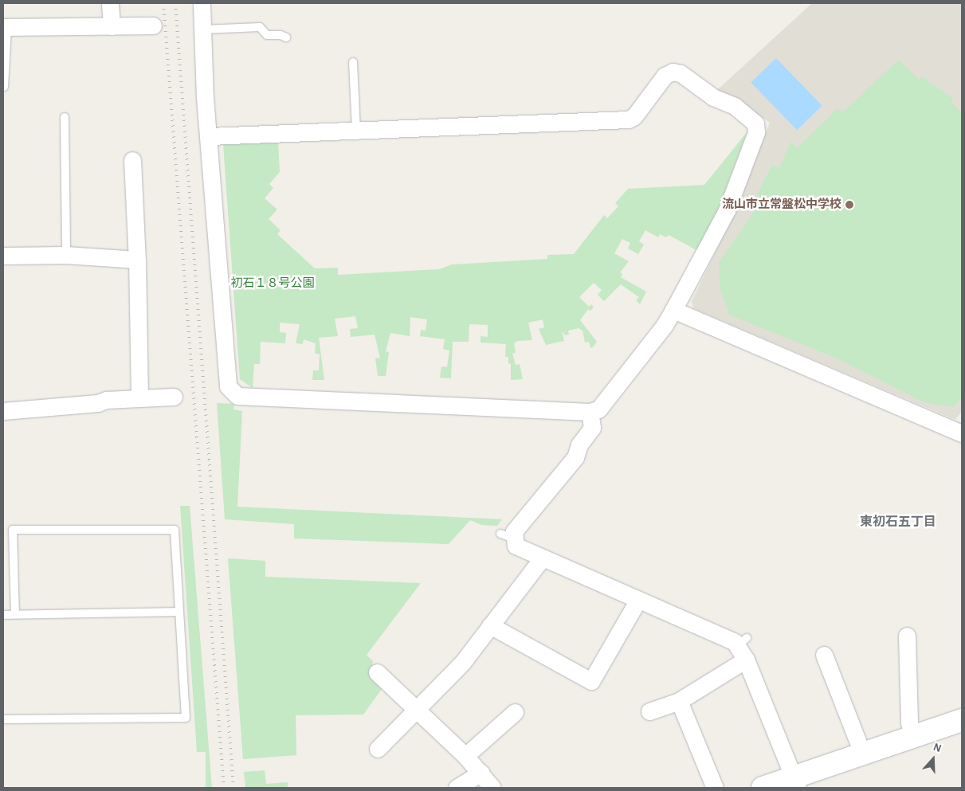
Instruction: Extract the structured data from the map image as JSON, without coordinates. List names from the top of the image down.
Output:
{
  "districts": ["東初石五丁目"],
  "parks": ["初石１８号公園"],
  "places": ["流山市立常盤松中学校"],
  "north": "top"
}
